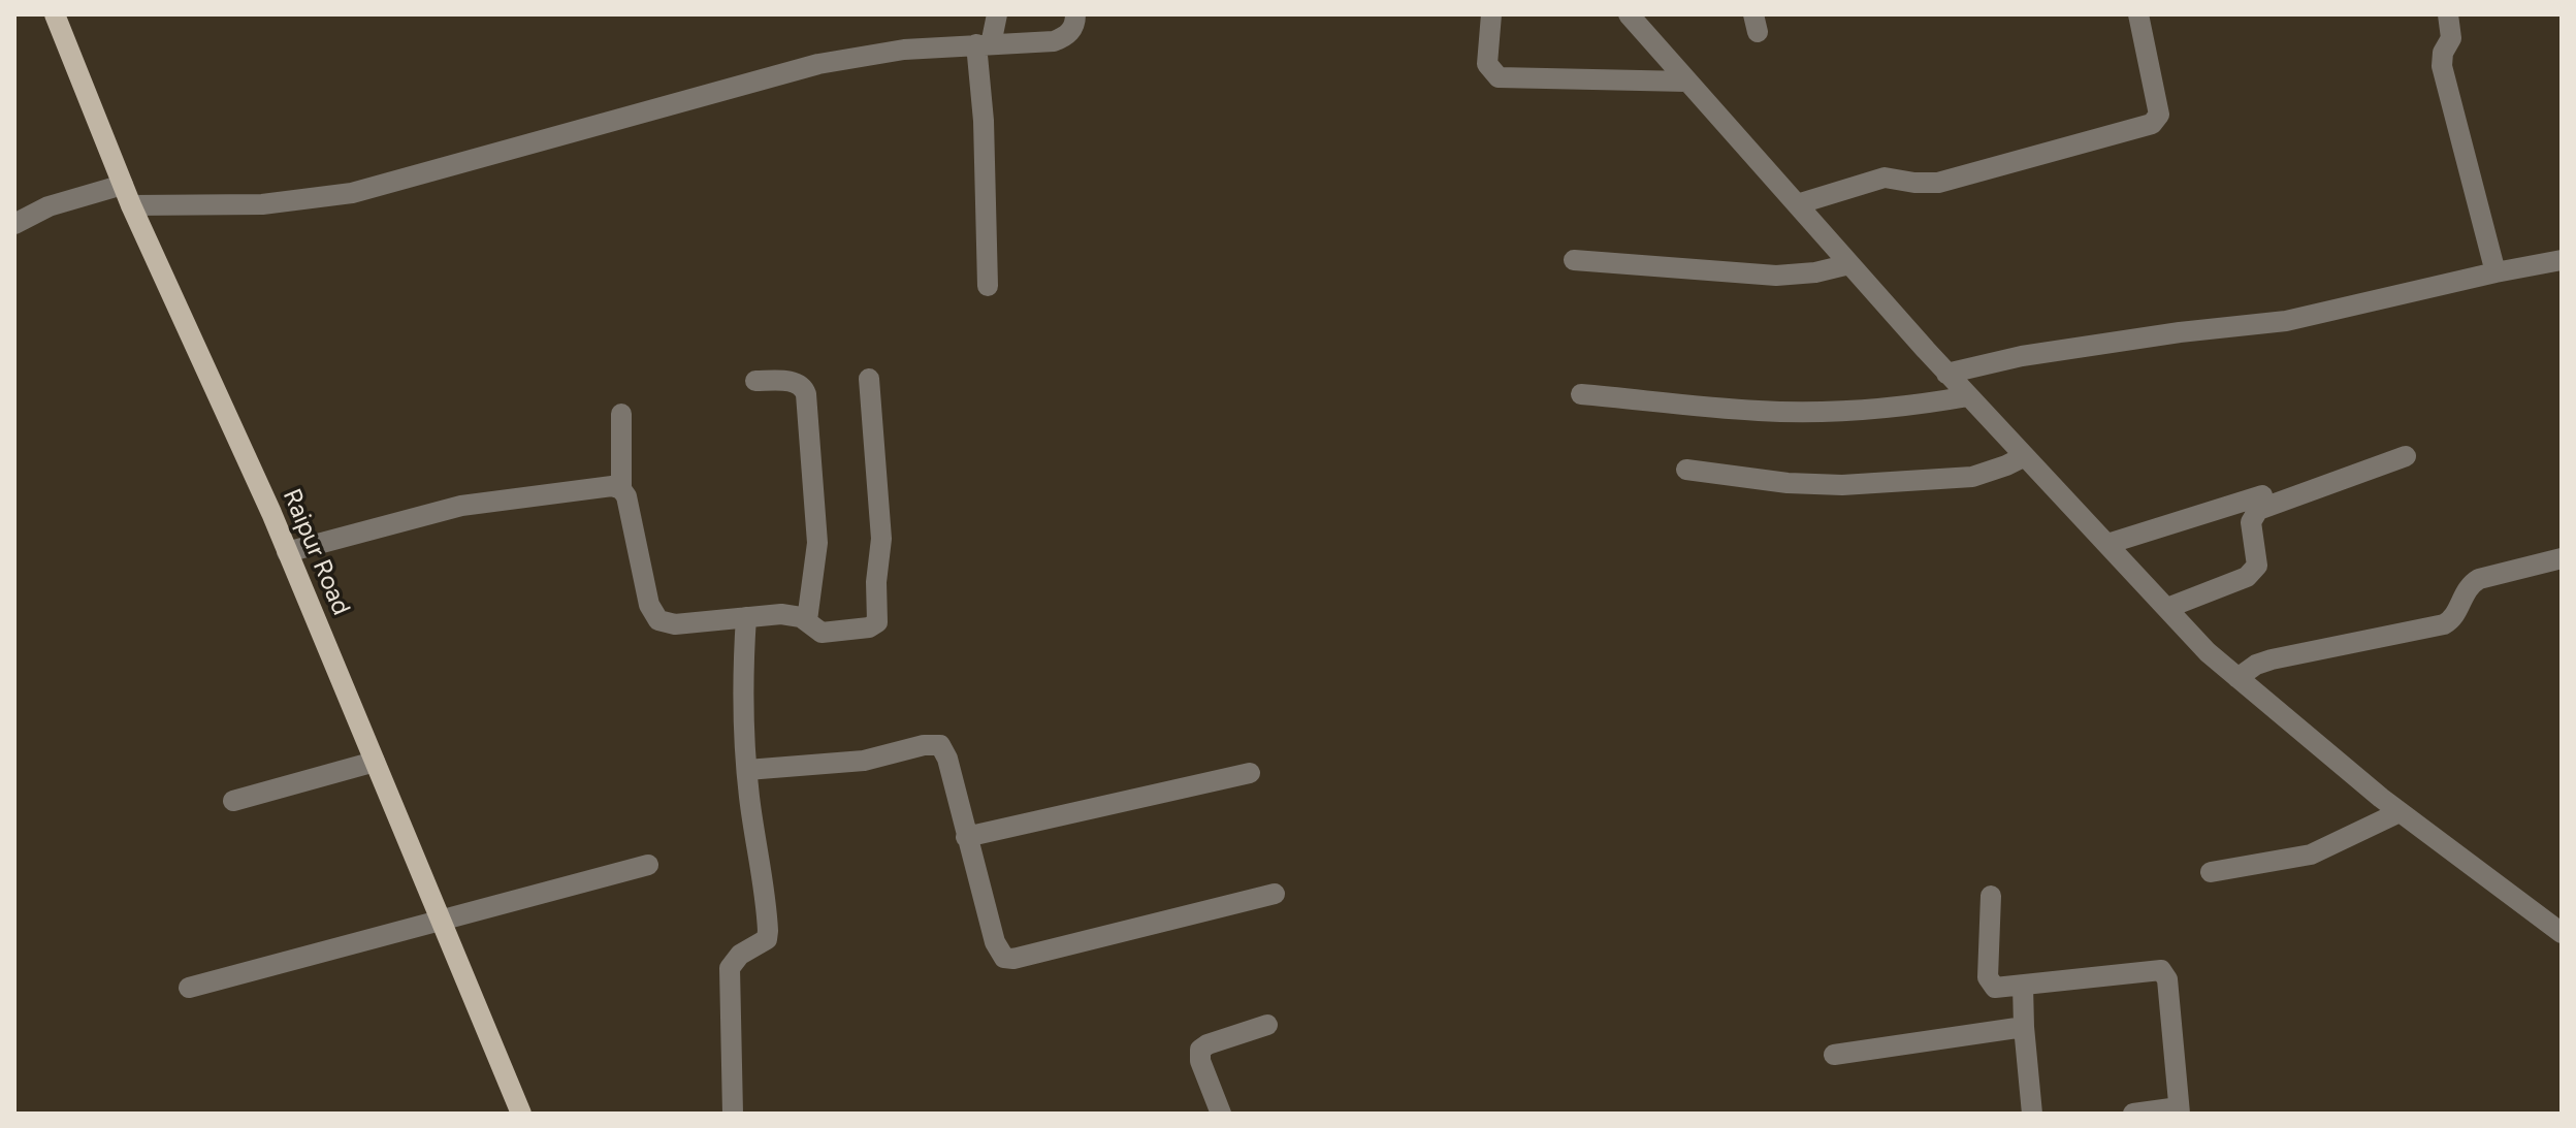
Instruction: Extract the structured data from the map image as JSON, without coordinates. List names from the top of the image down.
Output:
{
  "streets": {
    "main road": ["Raipur Road"]
  }
}
